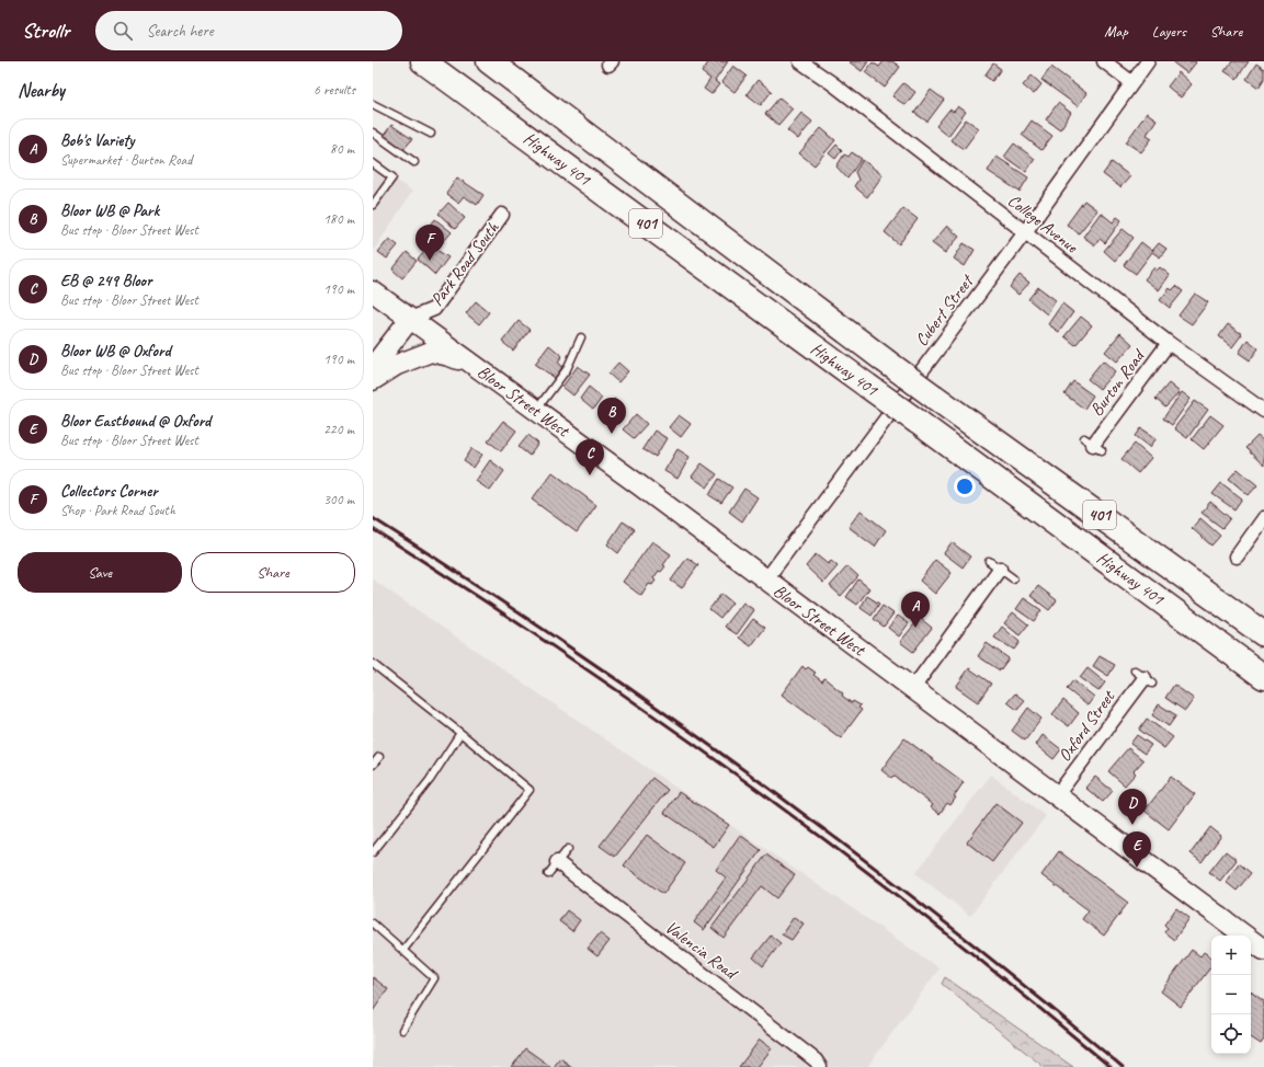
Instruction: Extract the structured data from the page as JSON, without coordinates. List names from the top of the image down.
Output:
{
  "streets": {
    "highway": ["Highway 401", "401"],
    "main road": ["Park Road South", "Bloor Street West"],
    "street": [
      "College Avenue",
      "Cubert Street",
      "Burton Road",
      "Oxford Street",
      "Valencia Road"
    ]
  },
  "crossings": [
    ["College Avenue", "Cubert Street"],
    ["College Avenue", "Burton Road"],
    ["Park Road South", "Bloor Street West"],
    ["Cubert Street", "Bloor Street West"],
    ["Bloor Street West", "Oxford Street"]
  ],
  "page": {
    "header": "Strollr",
    "search": "Search here",
    "nav": ["Map", "Layers", "Share"],
    "heading": ["Nearby", "6 results"],
    "list": [
      {
        "mark": "A",
        "name": "Bob's Variety",
        "note": "Supermarket · Burton Road",
        "value": "80 m"
      },
      {
        "mark": "B",
        "name": "Bloor WB @ Park",
        "note": "Bus stop · Bloor Street West",
        "value": "180 m"
      },
      {
        "mark": "C",
        "name": "EB @ 249 Bloor",
        "note": "Bus stop · Bloor Street West",
        "value": "190 m"
      },
      {
        "mark": "D",
        "name": "Bloor WB @ Oxford",
        "note": "Bus stop · Bloor Street West",
        "value": "190 m"
      },
      {
        "mark": "E",
        "name": "Bloor Eastbound @ Oxford",
        "note": "Bus stop · Bloor Street West",
        "value": "220 m"
      },
      {
        "mark": "F",
        "name": "Collectors Corner",
        "note": "Shop · Park Road South",
        "value": "300 m"
      }
    ],
    "pins": [
      "F",
      "B",
      "C",
      "A",
      "D",
      "E"
    ],
    "buttons": ["Save", "Share"],
    "map_buttons": ["+", "−"]
  }
}
